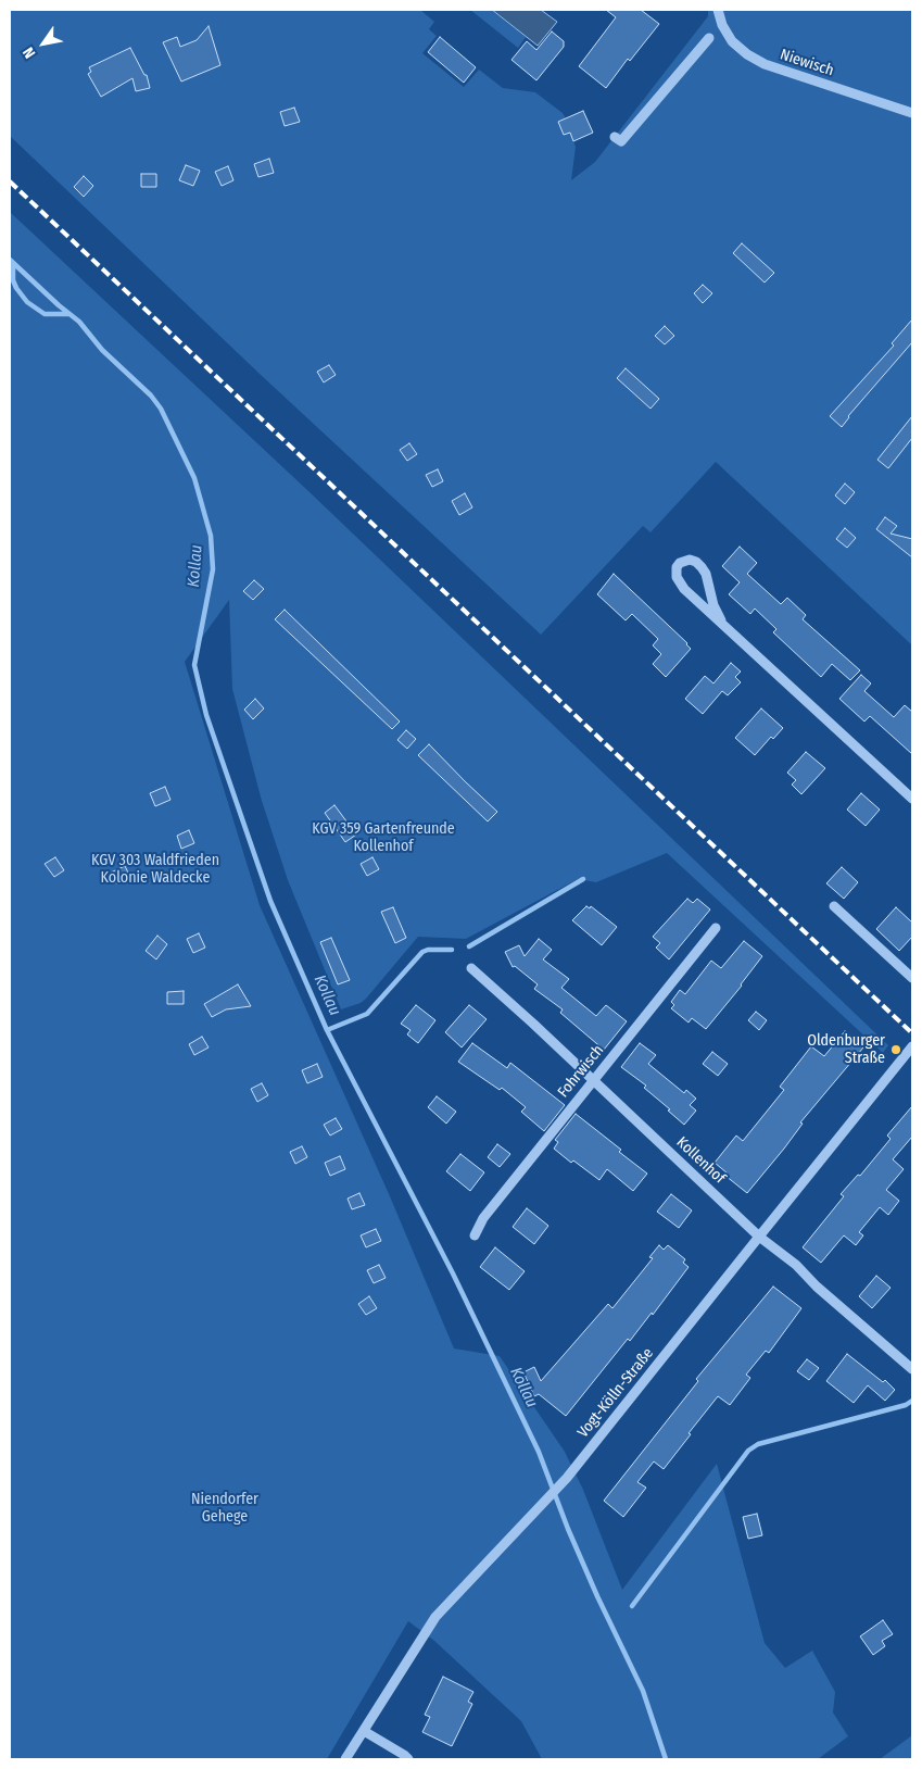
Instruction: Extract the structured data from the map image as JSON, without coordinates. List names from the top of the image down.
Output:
{
  "streets": {
    "street": [
      "Niewisch",
      "Fohrwisch",
      "Kollenhof",
      "Vogt-Kölln-Straße"
    ]
  },
  "crossings": [
    ["Fohrwisch", "Kollenhof"],
    ["Kollenhof", "Vogt-Kölln-Straße"]
  ],
  "water": ["Kollau"],
  "parks": ["KGV 359 Gartenfreunde Kollenhof", "KGV 303 Waldfrieden Kolonie Waldecke", "Niendorfer Gehege"],
  "places": ["Oldenburger Straße"],
  "north": "bottom left"
}
